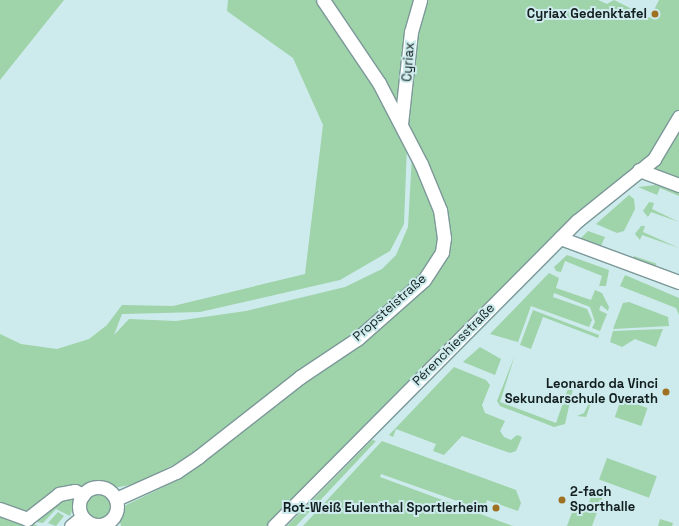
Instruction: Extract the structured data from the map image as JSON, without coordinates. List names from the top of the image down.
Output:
{
  "streets": {
    "street": ["Cyriax", "Propsteistraße", "Pérenchiesstraße"]
  },
  "crossings": [
    ["Cyriax", "Propsteistraße"]
  ],
  "places": [
    "Cyriax Gedenktafel",
    "Leonardo da Vinci Sekundarschule Overath",
    "2-fach Sporthalle",
    "Rot-Weiß Eulenthal Sportlerheim"
  ]
}
